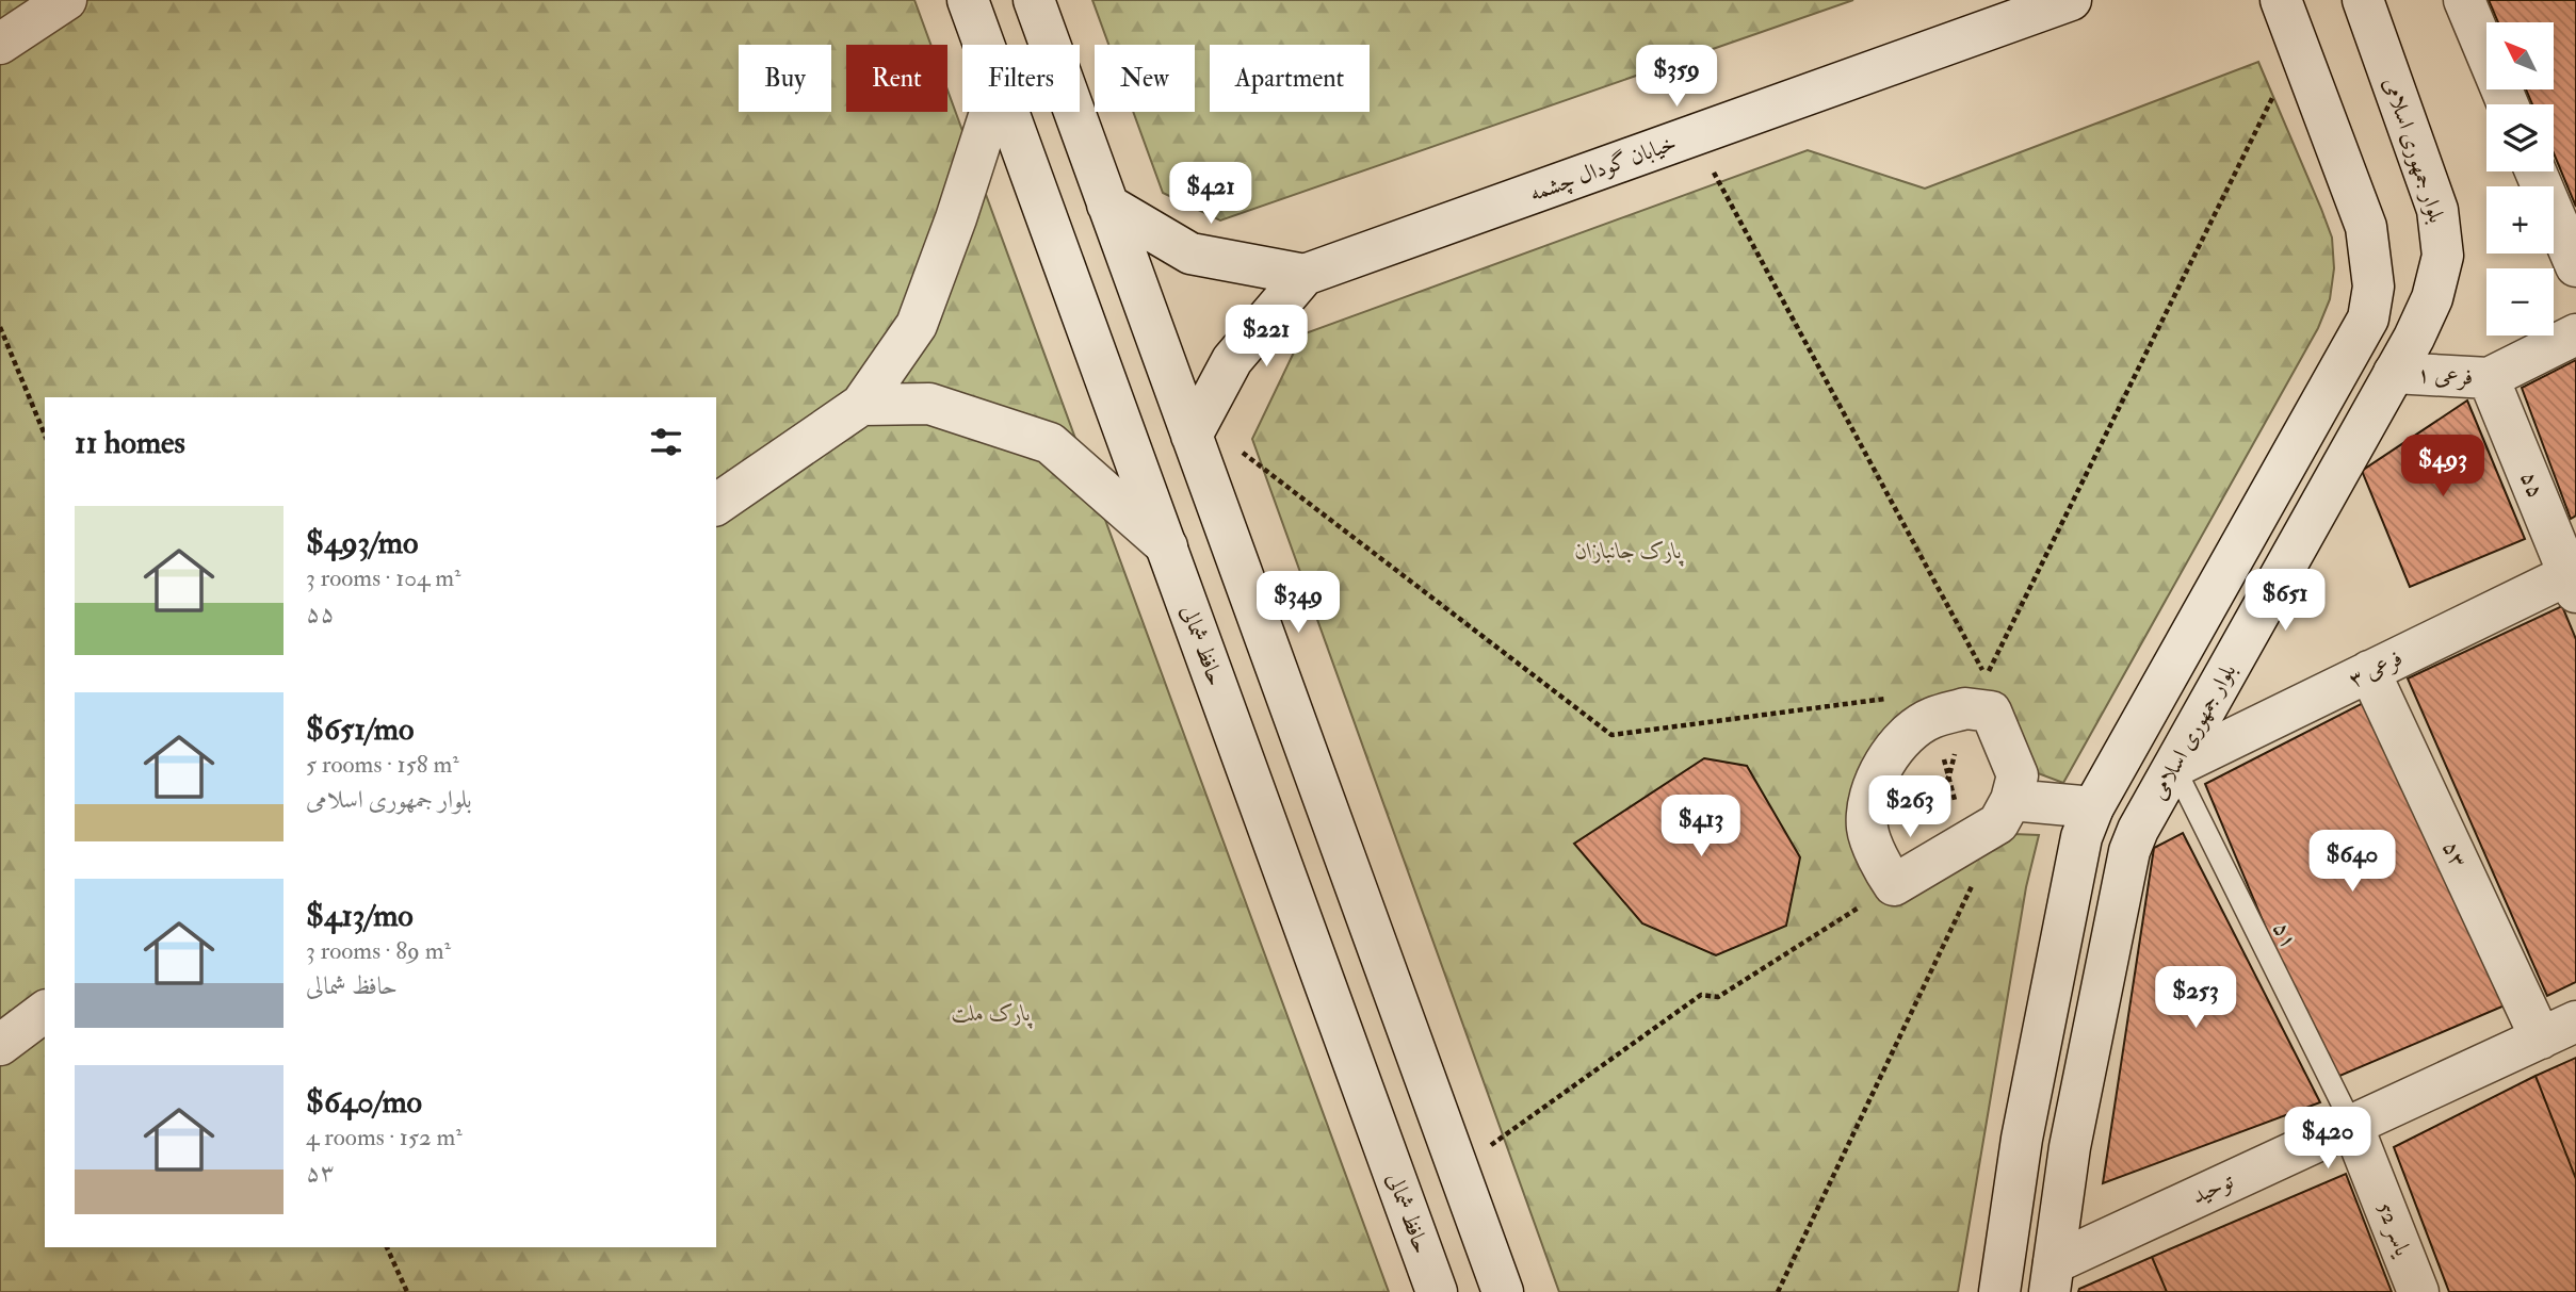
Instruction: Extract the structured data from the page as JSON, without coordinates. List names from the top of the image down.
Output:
{
  "streets": {
    "main road": [
      "بلوار جمهوری اسلامی",
      "خیابان گودال چشمه",
      "فرعی ۱",
      "۵۵",
      "حافظ شمالی",
      "فرعی ۳",
      "۵۳",
      "توحید",
      "یاسر 52"
    ],
    "lane": ["۵۱"]
  },
  "crossings": [
    ["بلوار جمهوری اسلامی", "فرعی ۱"],
    ["بلوار جمهوری اسلامی", "فرعی ۳"],
    ["بلوار جمهوری اسلامی", "۵۱"],
    ["بلوار جمهوری اسلامی", "توحید"],
    ["فرعی ۱", "۵۵"],
    ["۵۵", "فرعی ۳"],
    ["فرعی ۳", "۵۳"],
    ["فرعی ۳", "۵۱"],
    ["۵۳", "توحید"],
    ["۵۱", "توحید"],
    ["۵۱", "یاسر 52"],
    ["توحید", "یاسر 52"]
  ],
  "parks": ["پارک جانبازان", "پارک ملت"],
  "north": "top left",
  "page": {
    "map_buttons": ["+", "−"],
    "price": [
      "$359",
      "$421",
      "$221",
      "$493",
      "$651",
      "$349",
      "$263",
      "$413",
      "$640",
      "$253",
      "$420"
    ],
    "chip": [
      "Buy",
      "Rent",
      "Filters",
      "New",
      "Apartment"
    ],
    "heading": "11 homes",
    "list": [
      {
        "name": "$493/mo",
        "note": "3 rooms · 104 m² · ۵۵"
      },
      {
        "name": "$651/mo",
        "note": "5 rooms · 158 m² · بلوار جمهوری اسلامی"
      },
      {
        "name": "$413/mo",
        "note": "3 rooms · 89 m² · حافظ شمالی"
      },
      {
        "name": "$640/mo",
        "note": "4 rooms · 152 m² · ۵۳"
      }
    ]
  }
}
